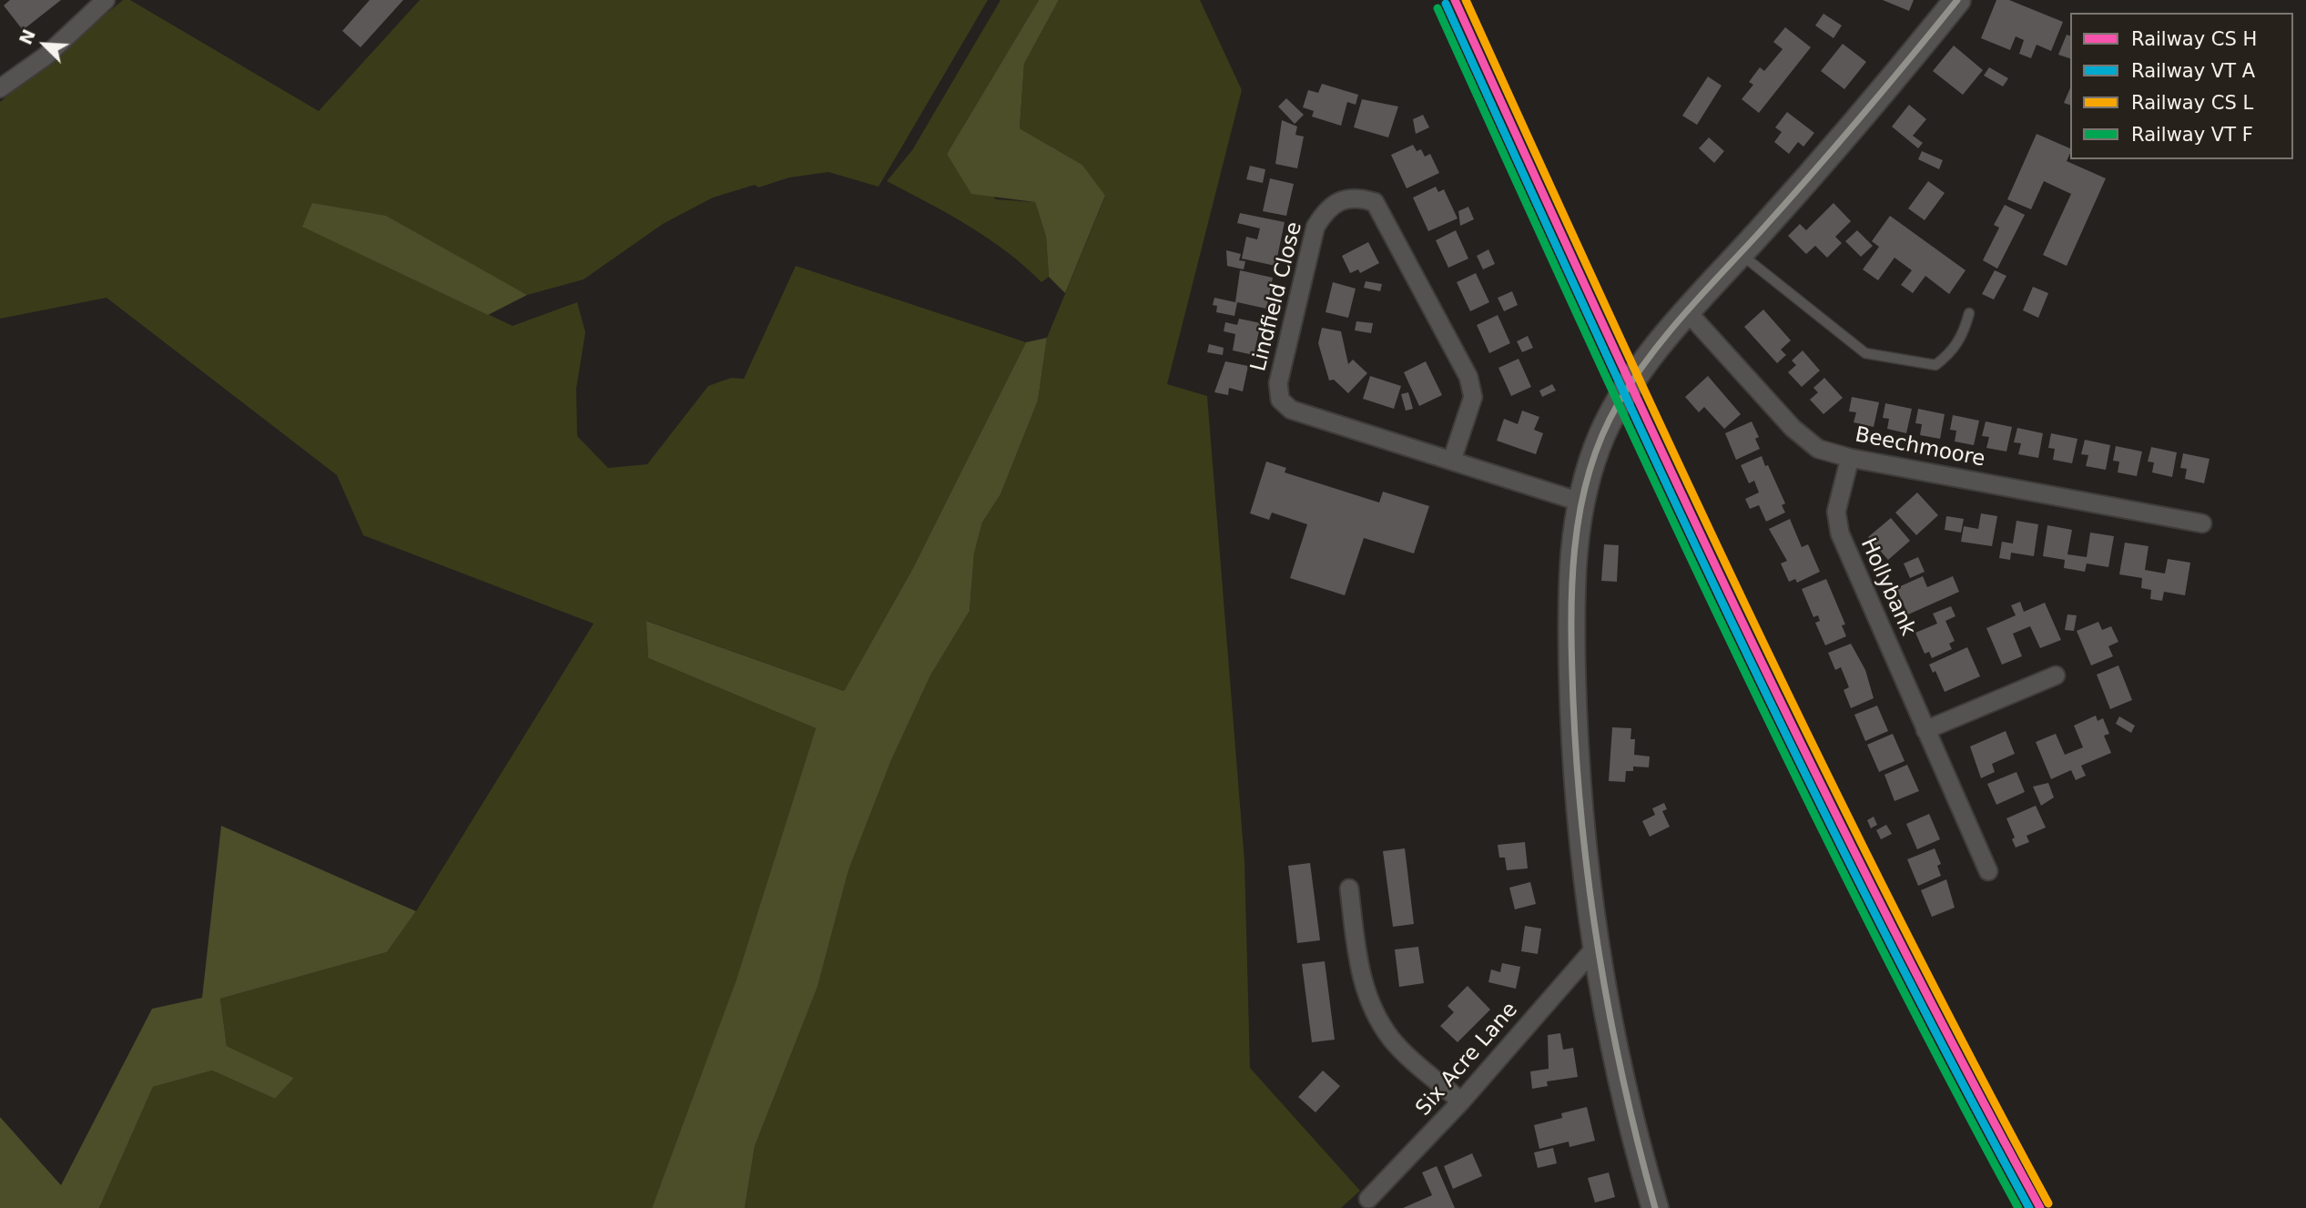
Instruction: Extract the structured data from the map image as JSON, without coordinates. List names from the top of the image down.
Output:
{
  "streets": {
    "street": [
      "Lindfield Close",
      "Beechmoore",
      "Hollybank",
      "Six Acre Lane"
    ]
  },
  "crossings": [
    ["Beechmoore", "Hollybank"]
  ],
  "legend": [
    "Railway CS H",
    "Railway VT A",
    "Railway CS L",
    "Railway VT F"
  ],
  "north": "top left"
}
